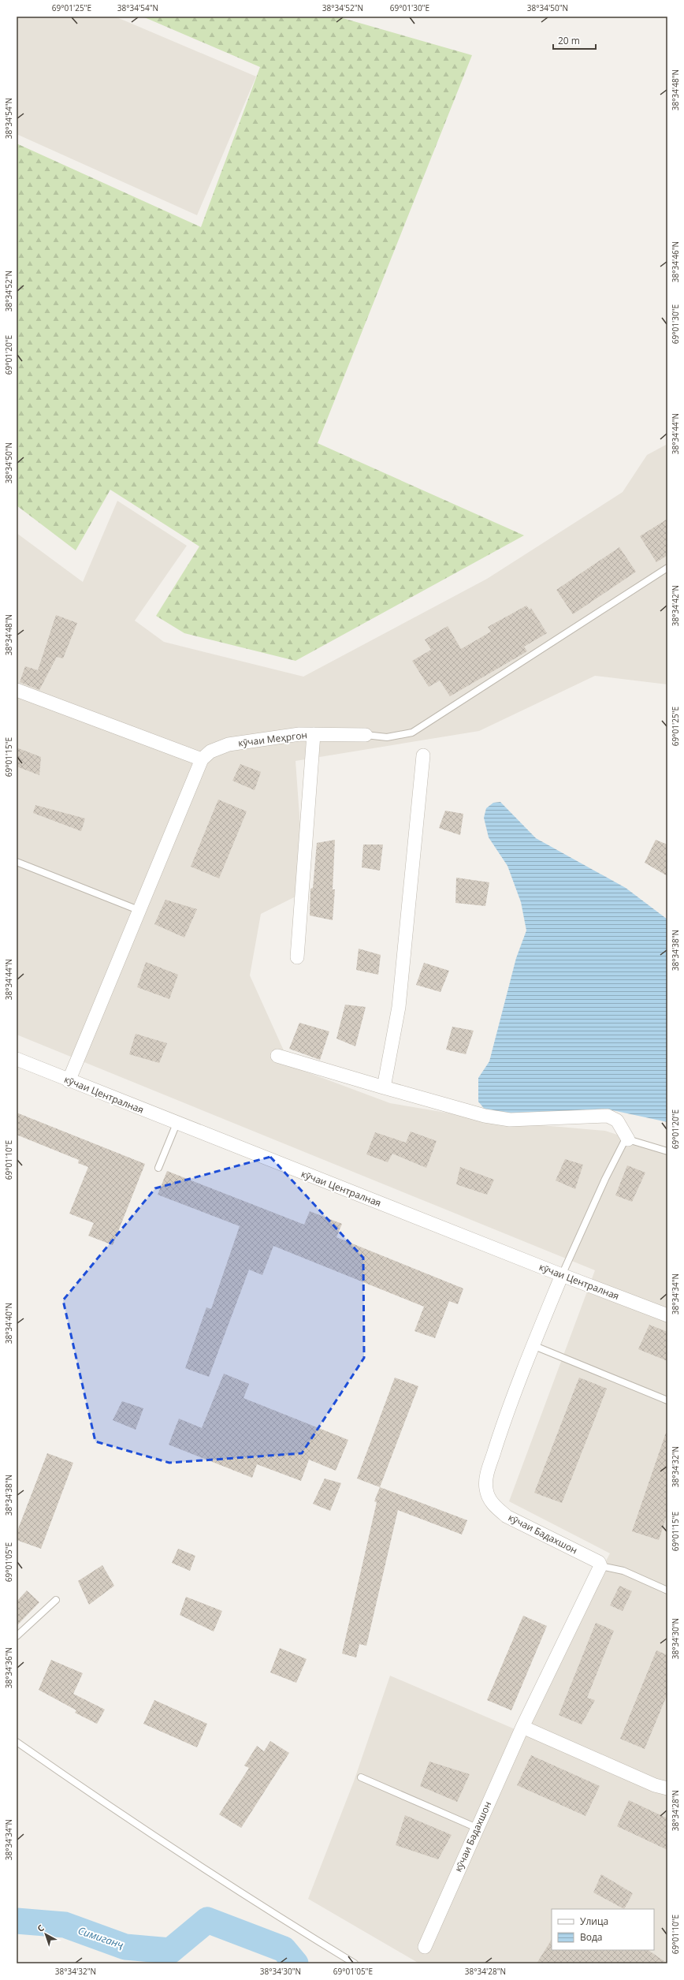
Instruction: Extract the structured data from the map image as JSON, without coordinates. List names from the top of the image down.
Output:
{
  "streets": {
    "street": ["кӯчаи Меҳргон", "кӯчаи Централная", "кӯчаи Бадахшон"]
  },
  "crossings": [
    ["кӯчаи Централная", "кӯчаи Бадахшон"]
  ],
  "water": ["Симиганҷ"],
  "legend": ["Улица", "Вода"],
  "scale_bar": "20 m",
  "north": "top left",
  "coordinates": [
    "69°01'25\"E",
    "38°34'54\"N",
    "38°34'52\"N",
    "69°01'30\"E",
    "38°34'50\"N",
    "38°34'48\"N",
    "38°34'46\"N",
    "69°01'20\"E",
    "38°34'44\"N",
    "38°34'42\"N",
    "69°01'15\"E",
    "38°34'38\"N",
    "69°01'10\"E",
    "38°34'34\"N",
    "38°34'40\"N",
    "38°34'32\"N",
    "69°01'05\"E",
    "38°34'30\"N",
    "38°34'36\"N",
    "38°34'28\"N"
  ]
}
